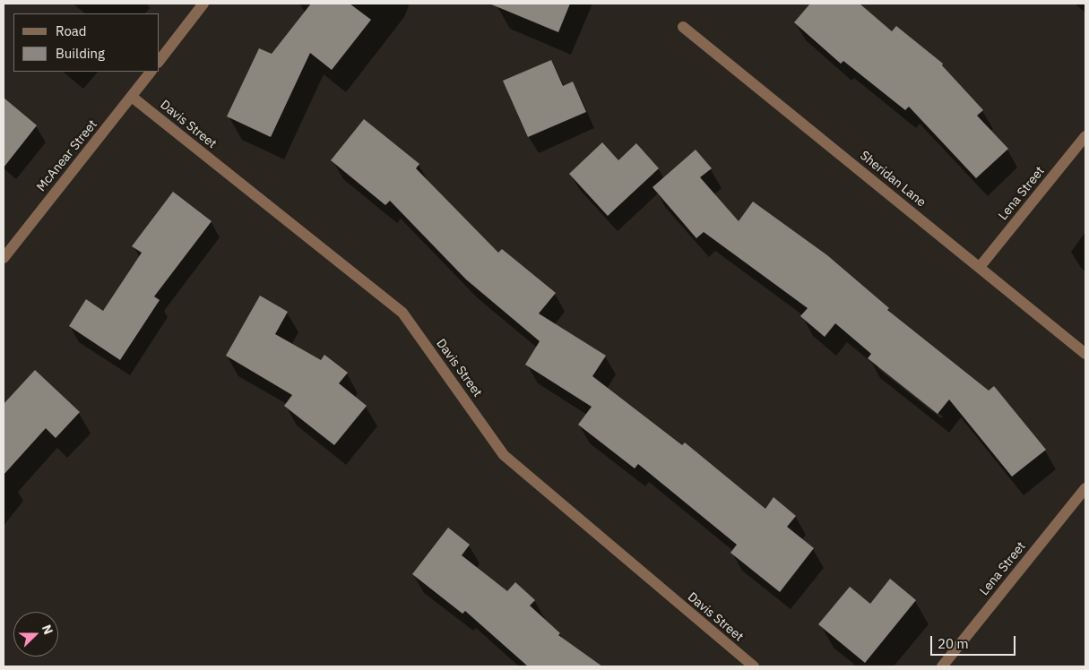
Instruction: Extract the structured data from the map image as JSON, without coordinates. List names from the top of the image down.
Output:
{
  "streets": {
    "street": [
      "Davis Street",
      "McAnear Street",
      "Sheridan Lane",
      "Lena Street"
    ]
  },
  "crossings": [
    ["Davis Street", "McAnear Street"],
    ["Sheridan Lane", "Lena Street"]
  ],
  "legend": ["Road", "Building"],
  "scale_bar": "20 m",
  "north": "right"
}
